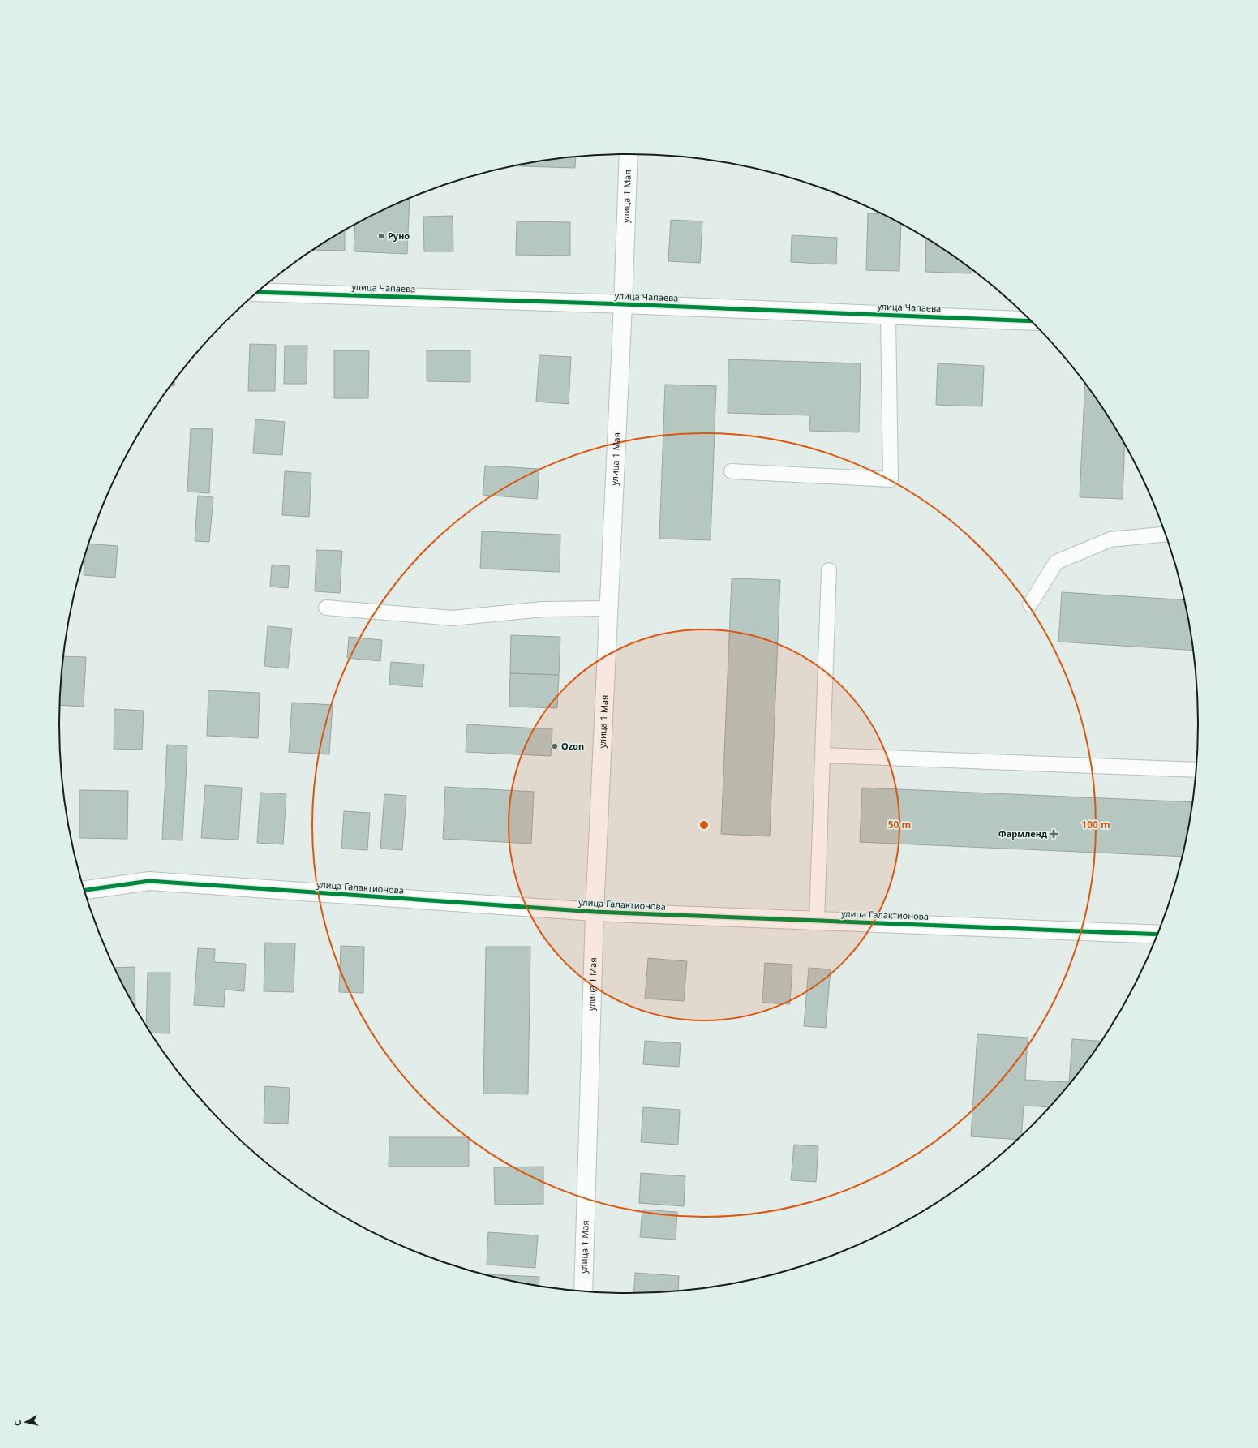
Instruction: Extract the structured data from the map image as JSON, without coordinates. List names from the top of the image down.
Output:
{
  "streets": {
    "street": ["улица 1 Мая", "улица Чапаева", "улица Галактионова"]
  },
  "crossings": [
    ["улица 1 Мая", "улица Чапаева"],
    ["улица 1 Мая", "улица Галактионова"]
  ],
  "places": {
    "other": ["Руно", "Ozon"],
    "health": ["Фармленд"]
  },
  "north": "left",
  "rings": ["50 m", "100 m"]
}
